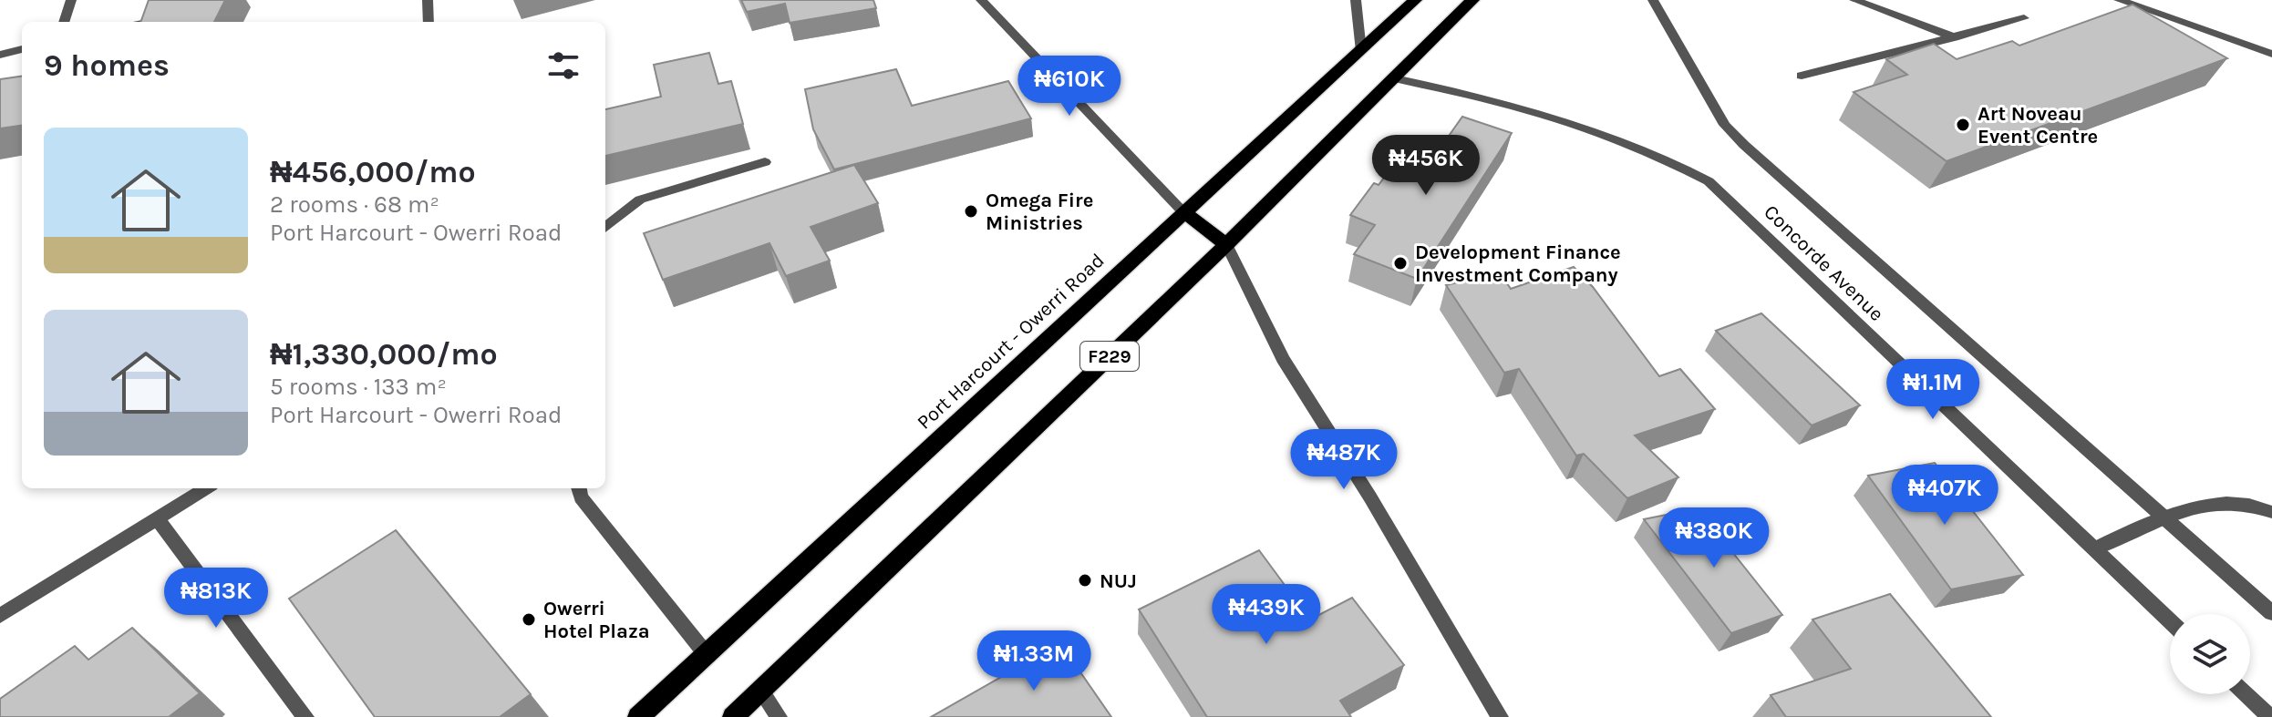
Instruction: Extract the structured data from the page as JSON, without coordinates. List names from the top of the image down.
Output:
{
  "streets": {
    "main road": ["Port Harcourt - Owerri Road", "F229"],
    "street": ["Concorde Avenue"]
  },
  "crossings": [
    ["Concorde Avenue", "F229"]
  ],
  "places": [
    "Art Noveau Event Centre",
    "Omega Fire Ministries",
    "Development Finance Investment Company",
    "NUJ",
    "Owerri Hotel Plaza"
  ],
  "page": {
    "heading": "9 homes",
    "price": [
      "₦610K",
      "₦456K",
      "₦1.1M",
      "₦487K",
      "₦407K",
      "₦380K",
      "₦813K",
      "₦439K",
      "₦1.33M"
    ],
    "list": [
      {
        "name": "₦456,000/mo",
        "note": "2 rooms · 68 m² · Port Harcourt - Owerri Road"
      },
      {
        "name": "₦1,330,000/mo",
        "note": "5 rooms · 133 m² · Port Harcourt - Owerri Road"
      }
    ]
  }
}
